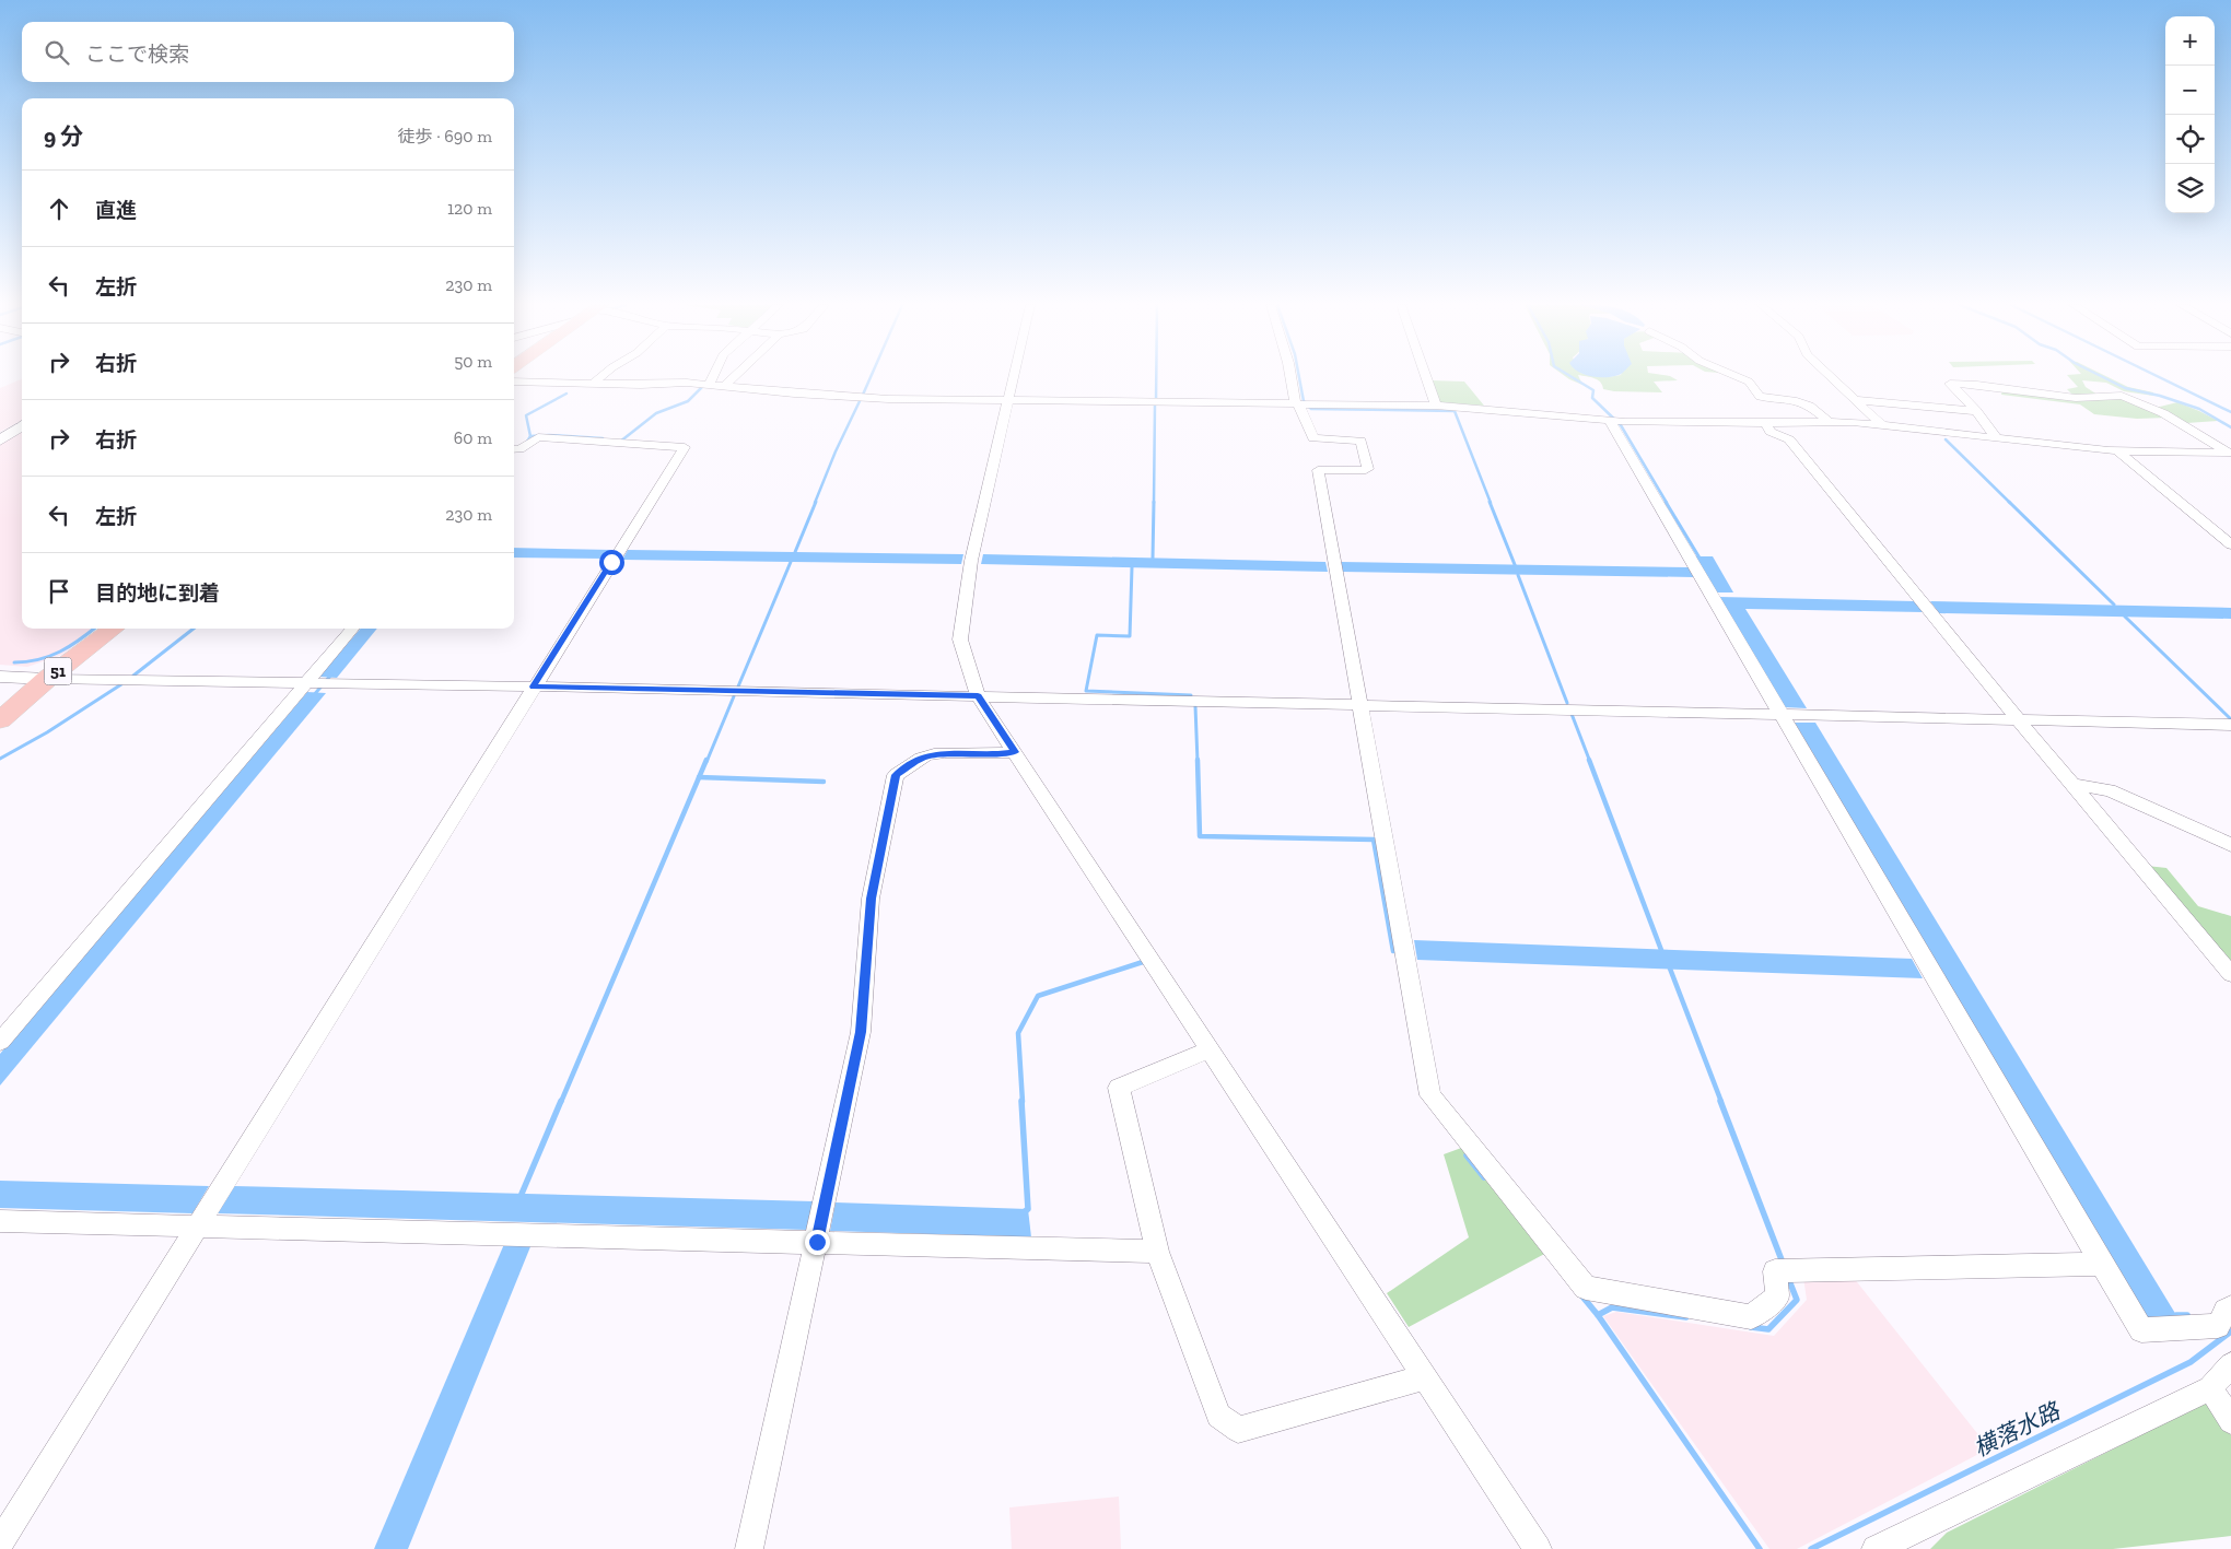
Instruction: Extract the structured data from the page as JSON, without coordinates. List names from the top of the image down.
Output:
{
  "streets": {
    "main road": ["51"]
  },
  "water": ["横落水路"],
  "page": {
    "map_buttons": ["+", "−"],
    "search": "ここで検索",
    "heading": ["9 分", "徒歩 · 690 m"],
    "list": [
      ["直進", "120 m"],
      ["左折", "230 m"],
      ["右折", "50 m"],
      ["右折", "60 m"],
      ["左折", "230 m"],
      "目的地に到着"
    ]
  }
}
